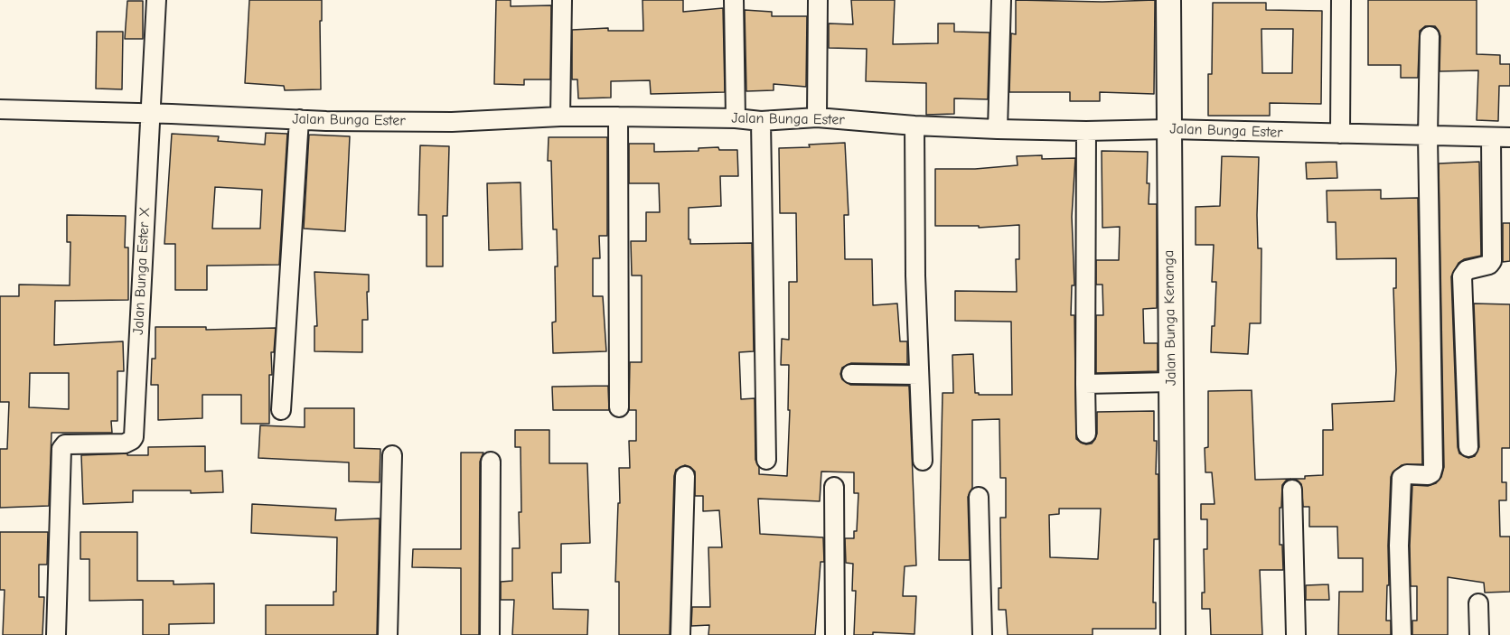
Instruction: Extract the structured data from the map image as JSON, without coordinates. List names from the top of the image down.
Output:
{
  "streets": {
    "street": ["Jalan Bunga Ester", "Jalan Bunga Ester X", "Jalan Bunga Kenanga"]
  },
  "crossings": [
    ["Jalan Bunga Ester", "Jalan Bunga Ester X"],
    ["Jalan Bunga Ester", "Jalan Bunga Kenanga"]
  ]
}
